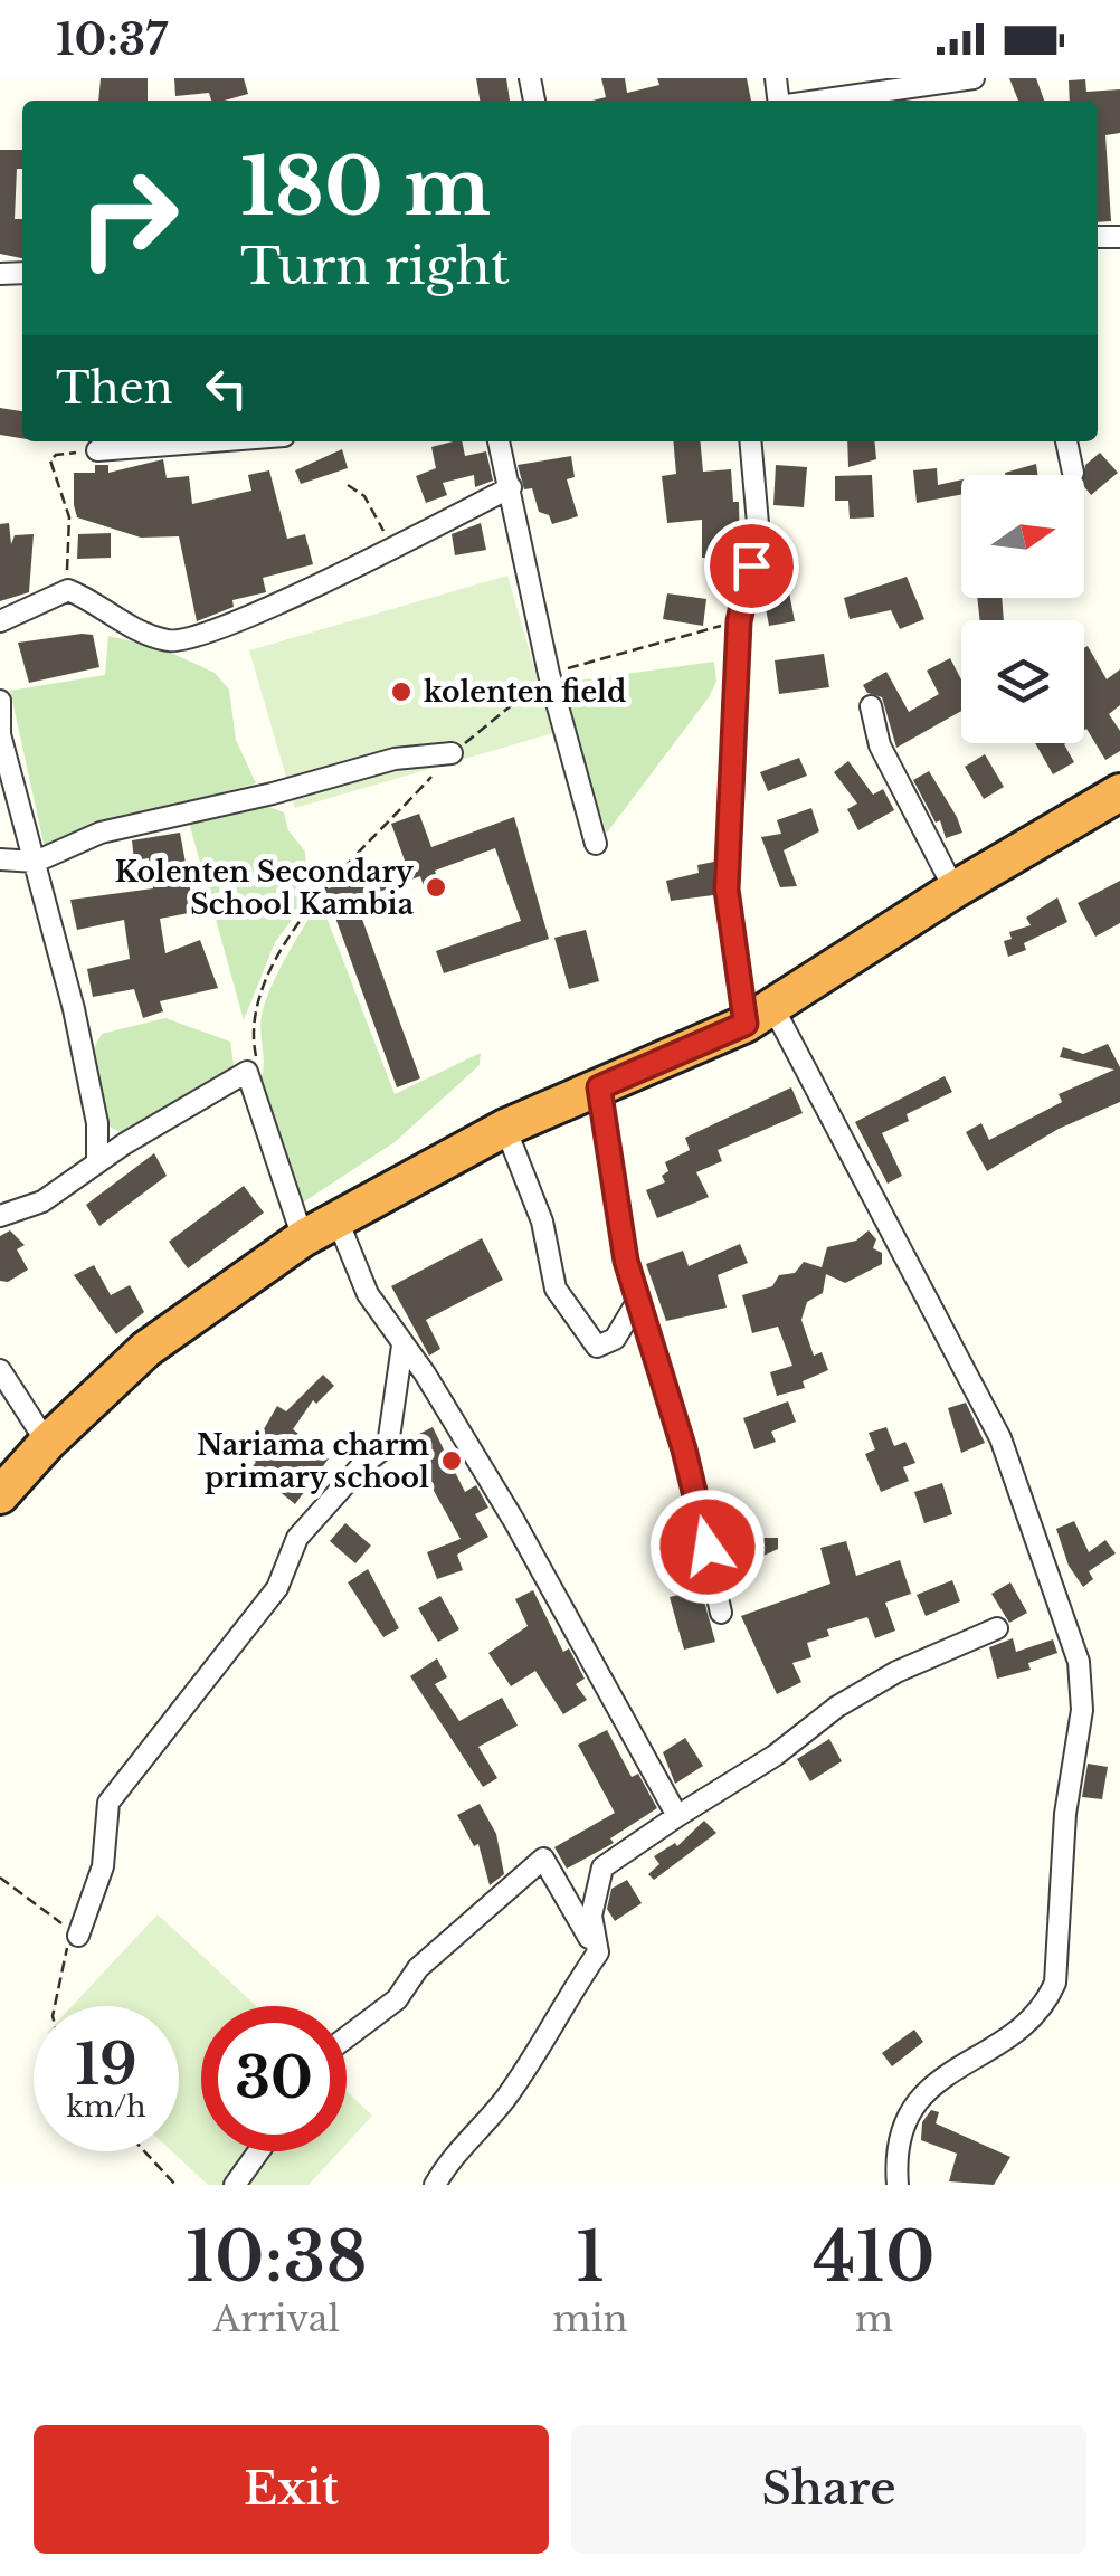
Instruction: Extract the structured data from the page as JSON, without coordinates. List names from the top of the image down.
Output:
{
  "places": ["kolenten field", "Kolenten Secondary School Kambia", "Nariama charm primary school"],
  "north": "right",
  "page": {
    "status": "10:37",
    "turn": ["180 m", "Turn right"],
    "then": "Then",
    "speed": "19 km/h",
    "limit": "30",
    "eta": [
      "10:38",
      "Arrival",
      "1",
      "min",
      "410",
      "m"
    ],
    "buttons": ["Exit", "Share"]
  }
}
